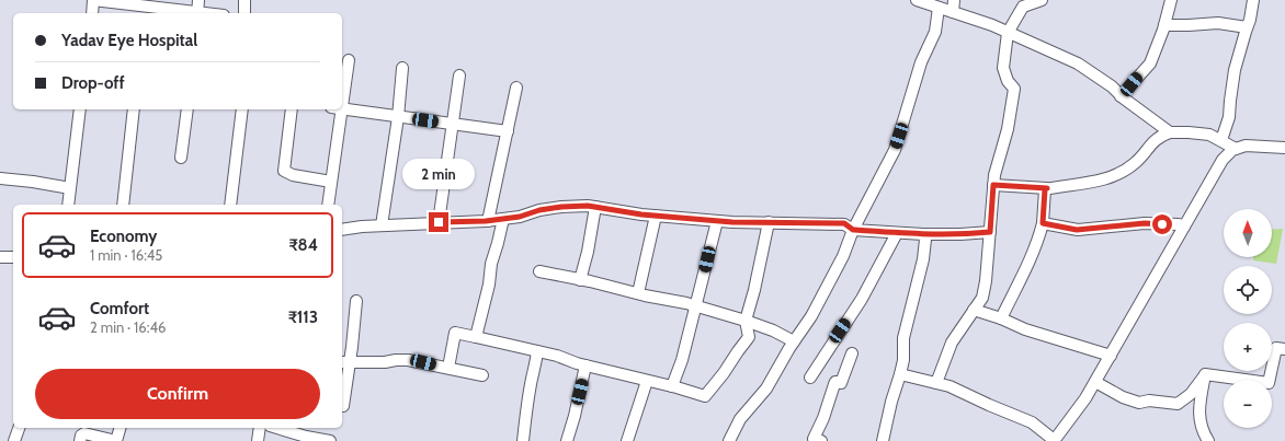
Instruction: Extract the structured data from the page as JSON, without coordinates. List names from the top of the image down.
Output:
{
  "north": "top",
  "page": {
    "banner": ["Yadav Eye Hospital", "Drop-off"],
    "bubble": "2 min",
    "map_buttons": ["+", "−"],
    "list": [
      {
        "name": "Economy",
        "note": "1 min · 16:45",
        "value": "₹84"
      },
      {
        "name": "Comfort",
        "note": "2 min · 16:46",
        "value": "₹113"
      }
    ],
    "buttons": "Confirm"
  }
}
